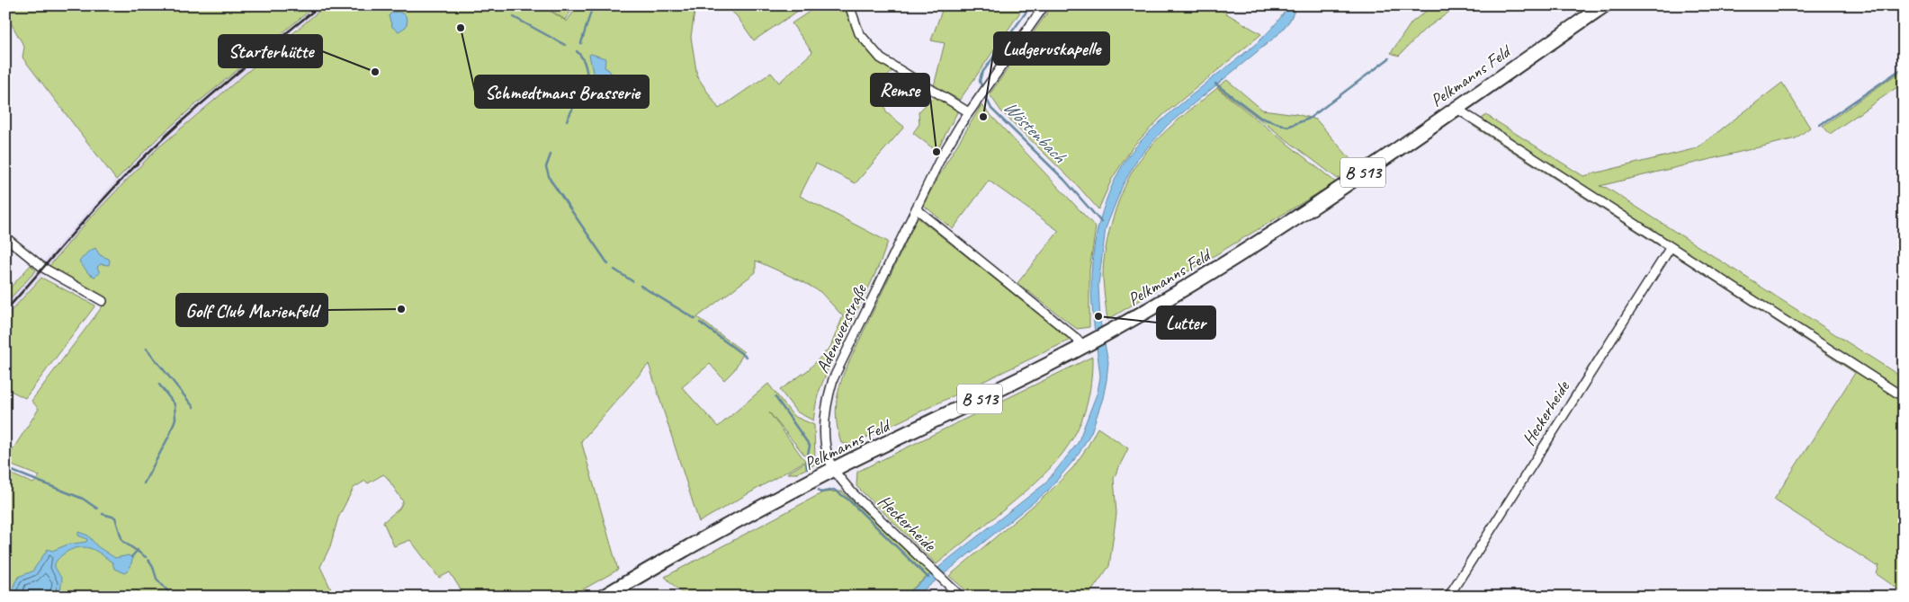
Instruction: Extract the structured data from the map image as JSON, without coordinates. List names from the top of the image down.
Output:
{
  "streets": {
    "main road": ["Pelkmanns Feld", "B 513"],
    "street": ["Adenauerstraße", "Heckerheide"]
  },
  "crossings": [
    ["Pelkmanns Feld", "Adenauerstraße"],
    ["Pelkmanns Feld", "Heckerheide"],
    ["Adenauerstraße", "Heckerheide"]
  ],
  "water": ["Wöstenbach"],
  "places": [
    "Schmedtmans Brasserie",
    "Starterhütte",
    "Ludgeruskapelle",
    "Remse",
    "Golf Club Marienfeld",
    "Lutter"
  ]
}
